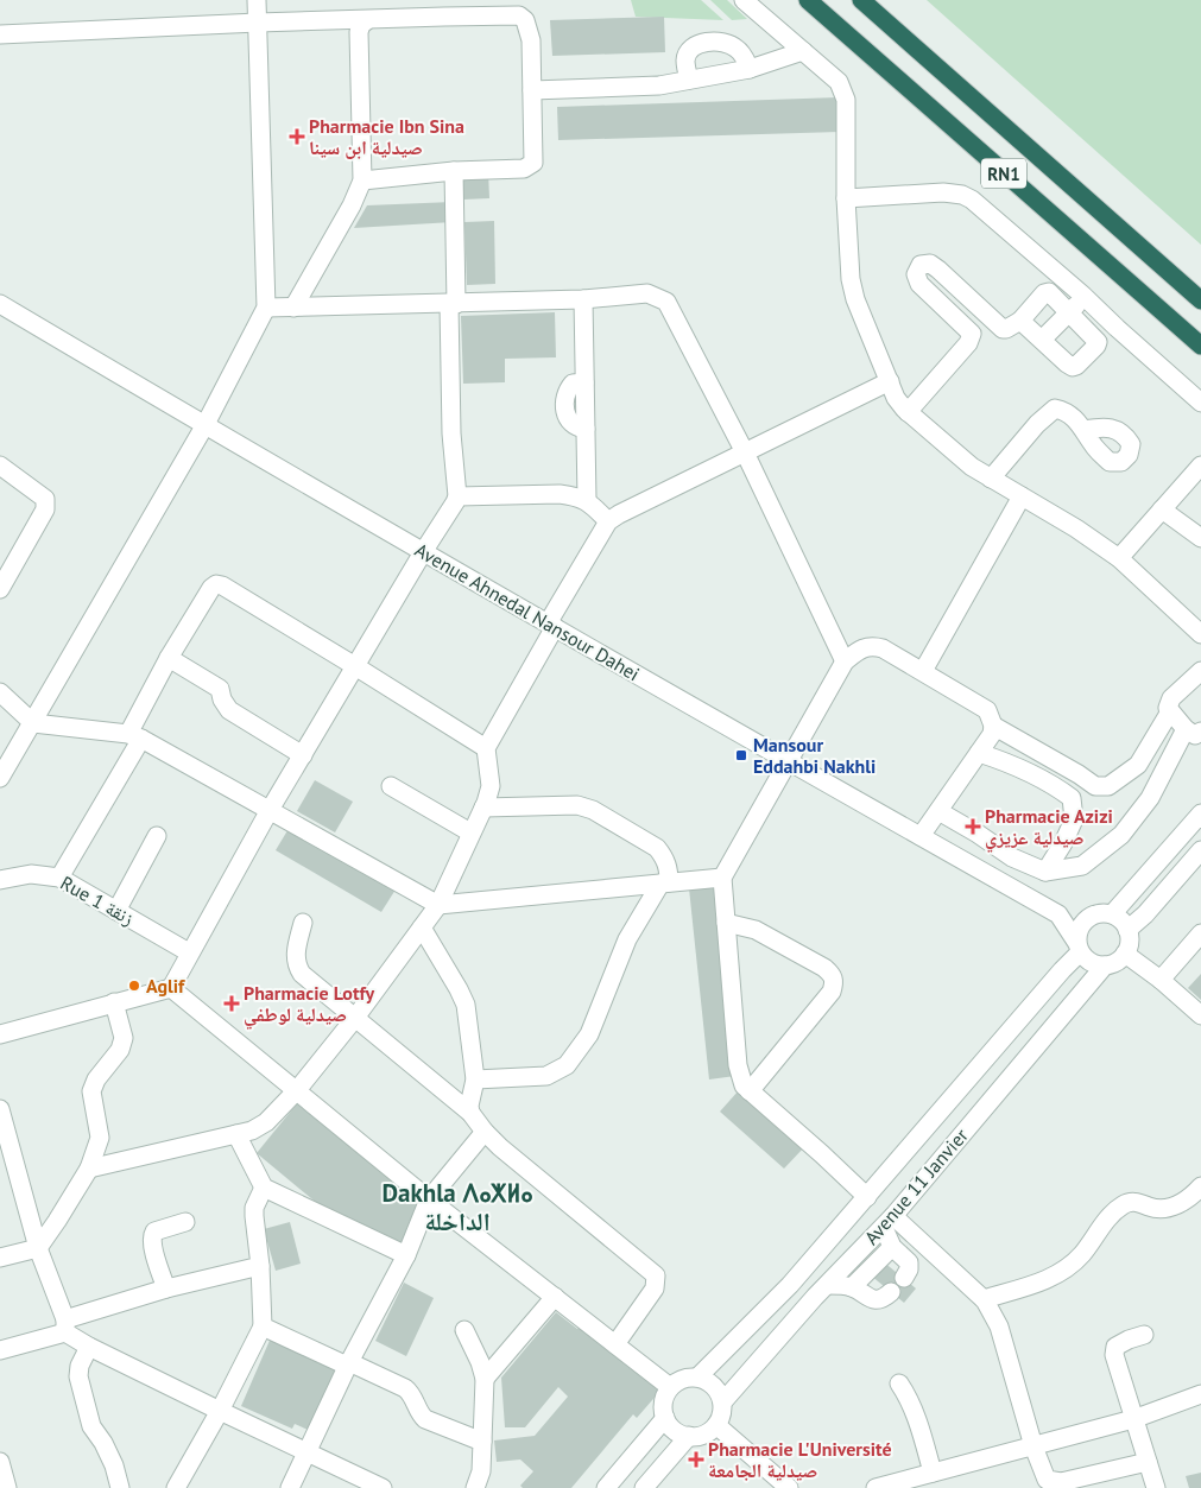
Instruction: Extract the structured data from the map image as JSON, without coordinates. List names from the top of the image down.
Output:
{
  "streets": {
    "highway": ["RN1"],
    "street": ["Avenue Ahnedal Nansour Dahei", "Rue 1 زنقة", "Avenue 11 Janvier"]
  },
  "crossings": [
    ["Avenue Ahnedal Nansour Dahei", "Avenue 11 Janvier"]
  ],
  "districts": ["Dakhla ⴷⴰⵅⵍⴰ الداخلة"],
  "places": {
    "health": [
      "Pharmacie Ibn Sina صيدلية ابن سينا",
      "Pharmacie Azizi صيدلية عزيزي",
      "Pharmacie Lotfy صيدلية لوطفي",
      "Pharmacie L'Université صيدلية الجامعة"
    ],
    "transit": ["Mansour Eddahbi Nakhli"],
    "other": ["Aglif"]
  }
}
